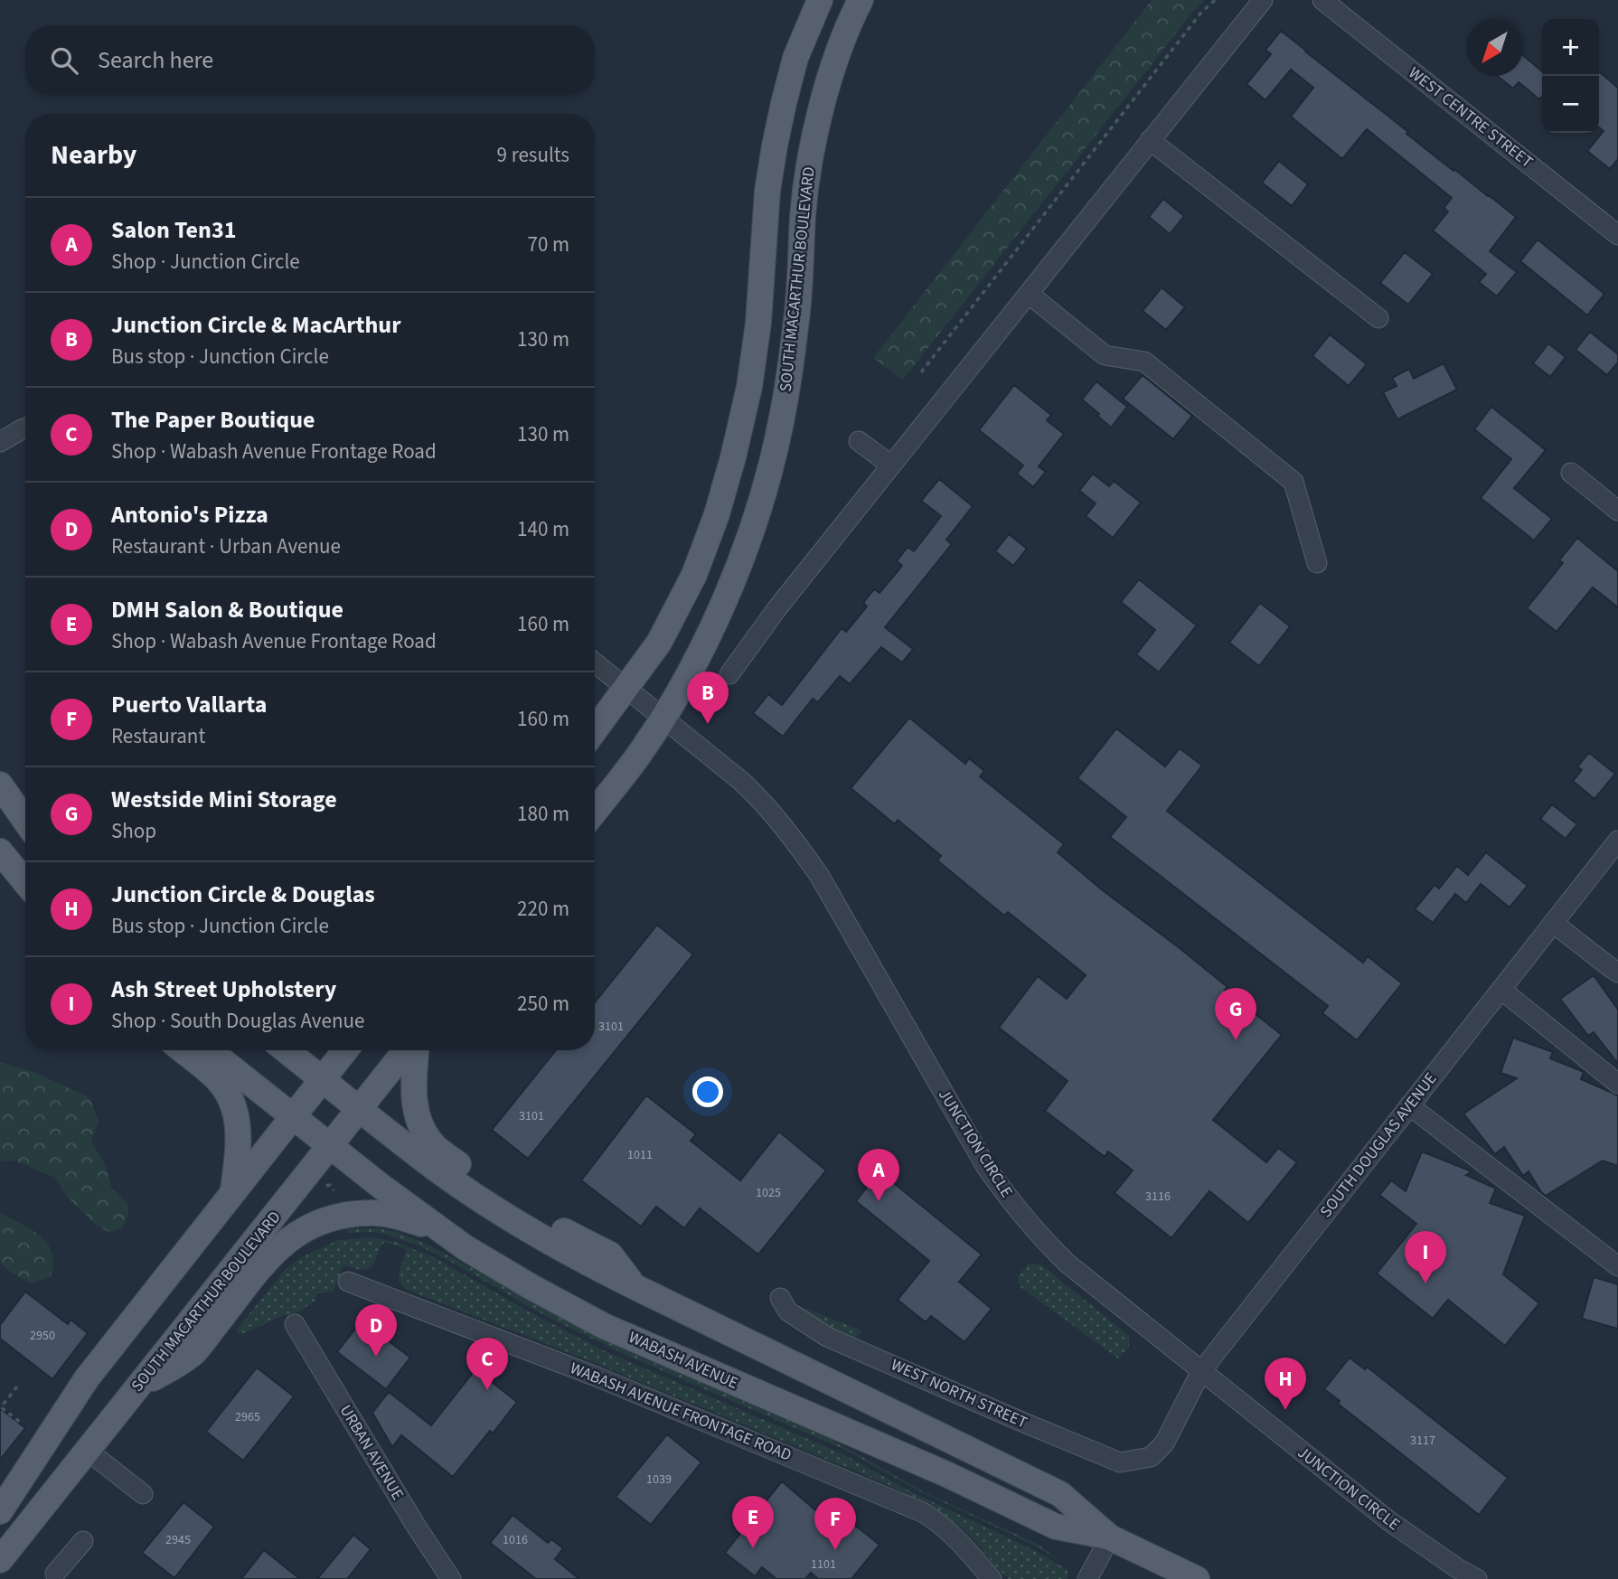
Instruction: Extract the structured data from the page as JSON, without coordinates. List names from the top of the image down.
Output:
{
  "streets": {
    "main road": ["SOUTH MACARTHUR BOULEVARD", "WABASH AVENUE"],
    "street": [
      "WEST CENTRE STREET",
      "JUNCTION CIRCLE",
      "SOUTH DOUGLAS AVENUE",
      "WEST NORTH STREET",
      "WABASH AVENUE FRONTAGE ROAD",
      "URBAN AVENUE"
    ]
  },
  "crossings": [
    ["SOUTH MACARTHUR BOULEVARD", "JUNCTION CIRCLE"],
    ["SOUTH MACARTHUR BOULEVARD", "WABASH AVENUE"],
    ["JUNCTION CIRCLE", "SOUTH DOUGLAS AVENUE"],
    ["SOUTH DOUGLAS AVENUE", "WEST NORTH STREET"]
  ],
  "house_numbers": [
    "3101",
    "3101",
    "1011",
    "1025",
    "3116",
    "2950",
    "2965",
    "3117",
    "1039",
    "2945",
    "1016",
    "1101"
  ],
  "north": "bottom left",
  "page": {
    "map_buttons": ["+", "−"],
    "search": "Search here",
    "heading": ["Nearby", "9 results"],
    "list": [
      {
        "mark": "A",
        "name": "Salon Ten31",
        "note": "Shop · Junction Circle",
        "value": "70 m"
      },
      {
        "mark": "B",
        "name": "Junction Circle & MacArthur",
        "note": "Bus stop · Junction Circle",
        "value": "130 m"
      },
      {
        "mark": "C",
        "name": "The Paper Boutique",
        "note": "Shop · Wabash Avenue Frontage Road",
        "value": "130 m"
      },
      {
        "mark": "D",
        "name": "Antonio's Pizza",
        "note": "Restaurant · Urban Avenue",
        "value": "140 m"
      },
      {
        "mark": "E",
        "name": "DMH Salon & Boutique",
        "note": "Shop · Wabash Avenue Frontage Road",
        "value": "160 m"
      },
      {
        "mark": "F",
        "name": "Puerto Vallarta",
        "note": "Restaurant",
        "value": "160 m"
      },
      {
        "mark": "G",
        "name": "Westside Mini Storage",
        "note": "Shop",
        "value": "180 m"
      },
      {
        "mark": "H",
        "name": "Junction Circle & Douglas",
        "note": "Bus stop · Junction Circle",
        "value": "220 m"
      },
      {
        "mark": "I",
        "name": "Ash Street Upholstery",
        "note": "Shop · South Douglas Avenue",
        "value": "250 m"
      }
    ],
    "pins": [
      "B",
      "G",
      "A",
      "I",
      "D",
      "C",
      "H",
      "E",
      "F"
    ]
  }
}
